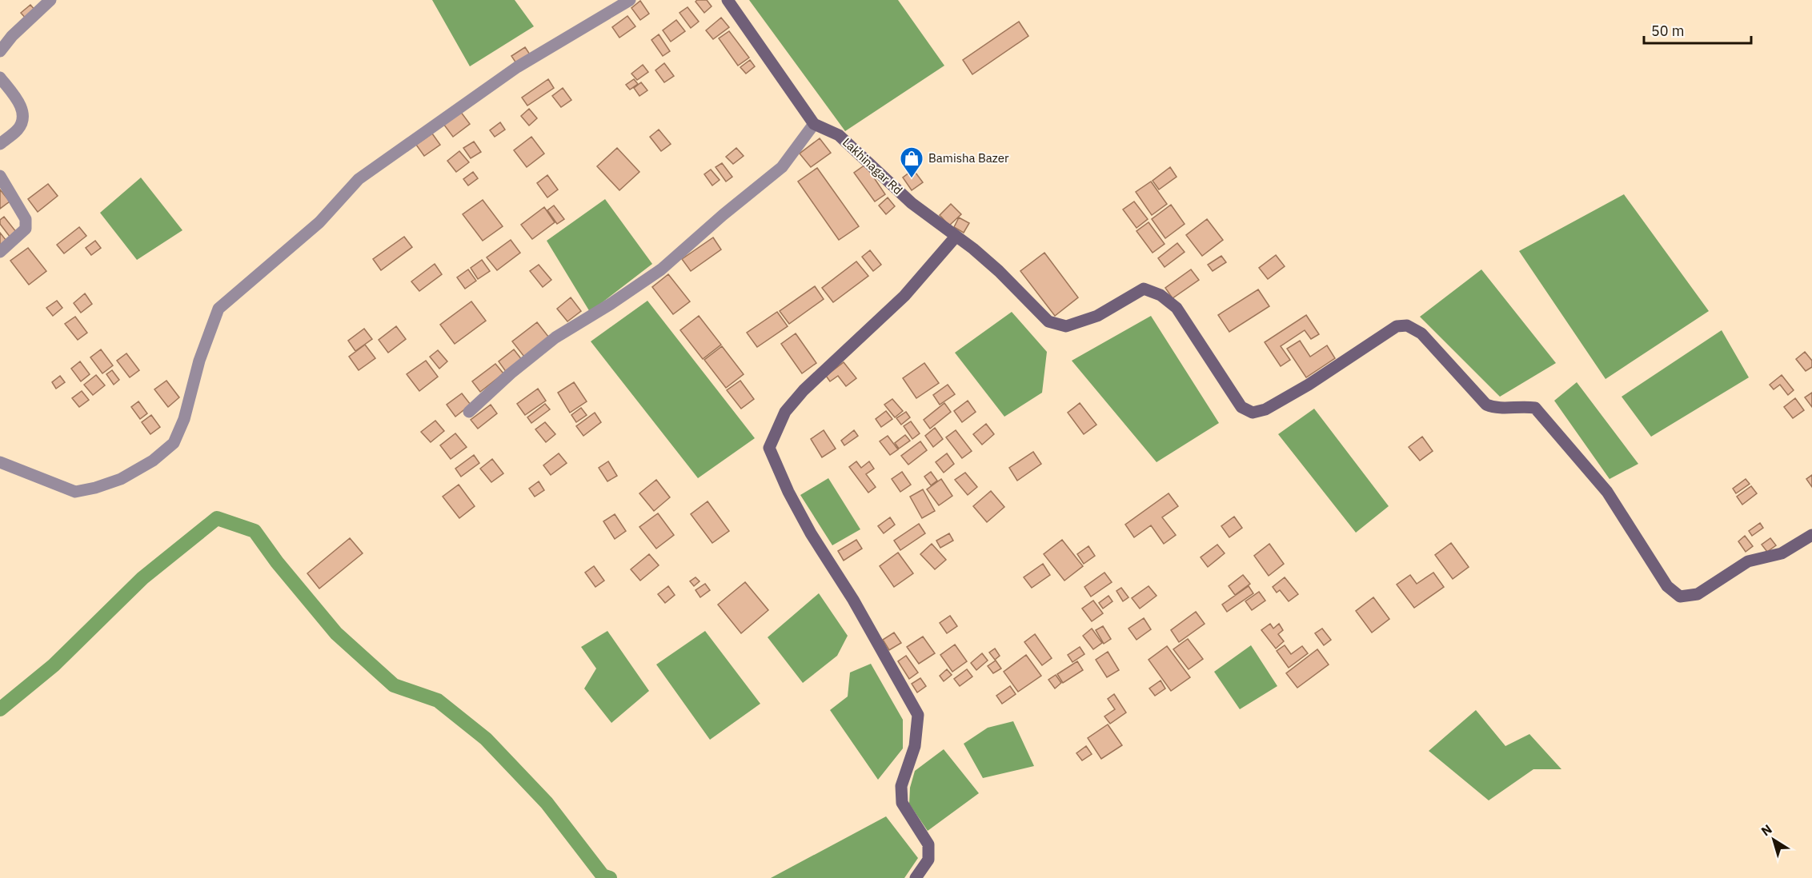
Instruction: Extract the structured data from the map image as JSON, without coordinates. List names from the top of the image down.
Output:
{
  "streets": {
    "main road": ["Lakhinagar Rd"]
  },
  "places": {
    "shop": ["Bamisha Bazer"]
  },
  "scale_bar": "50 m",
  "north": "top left"
}
